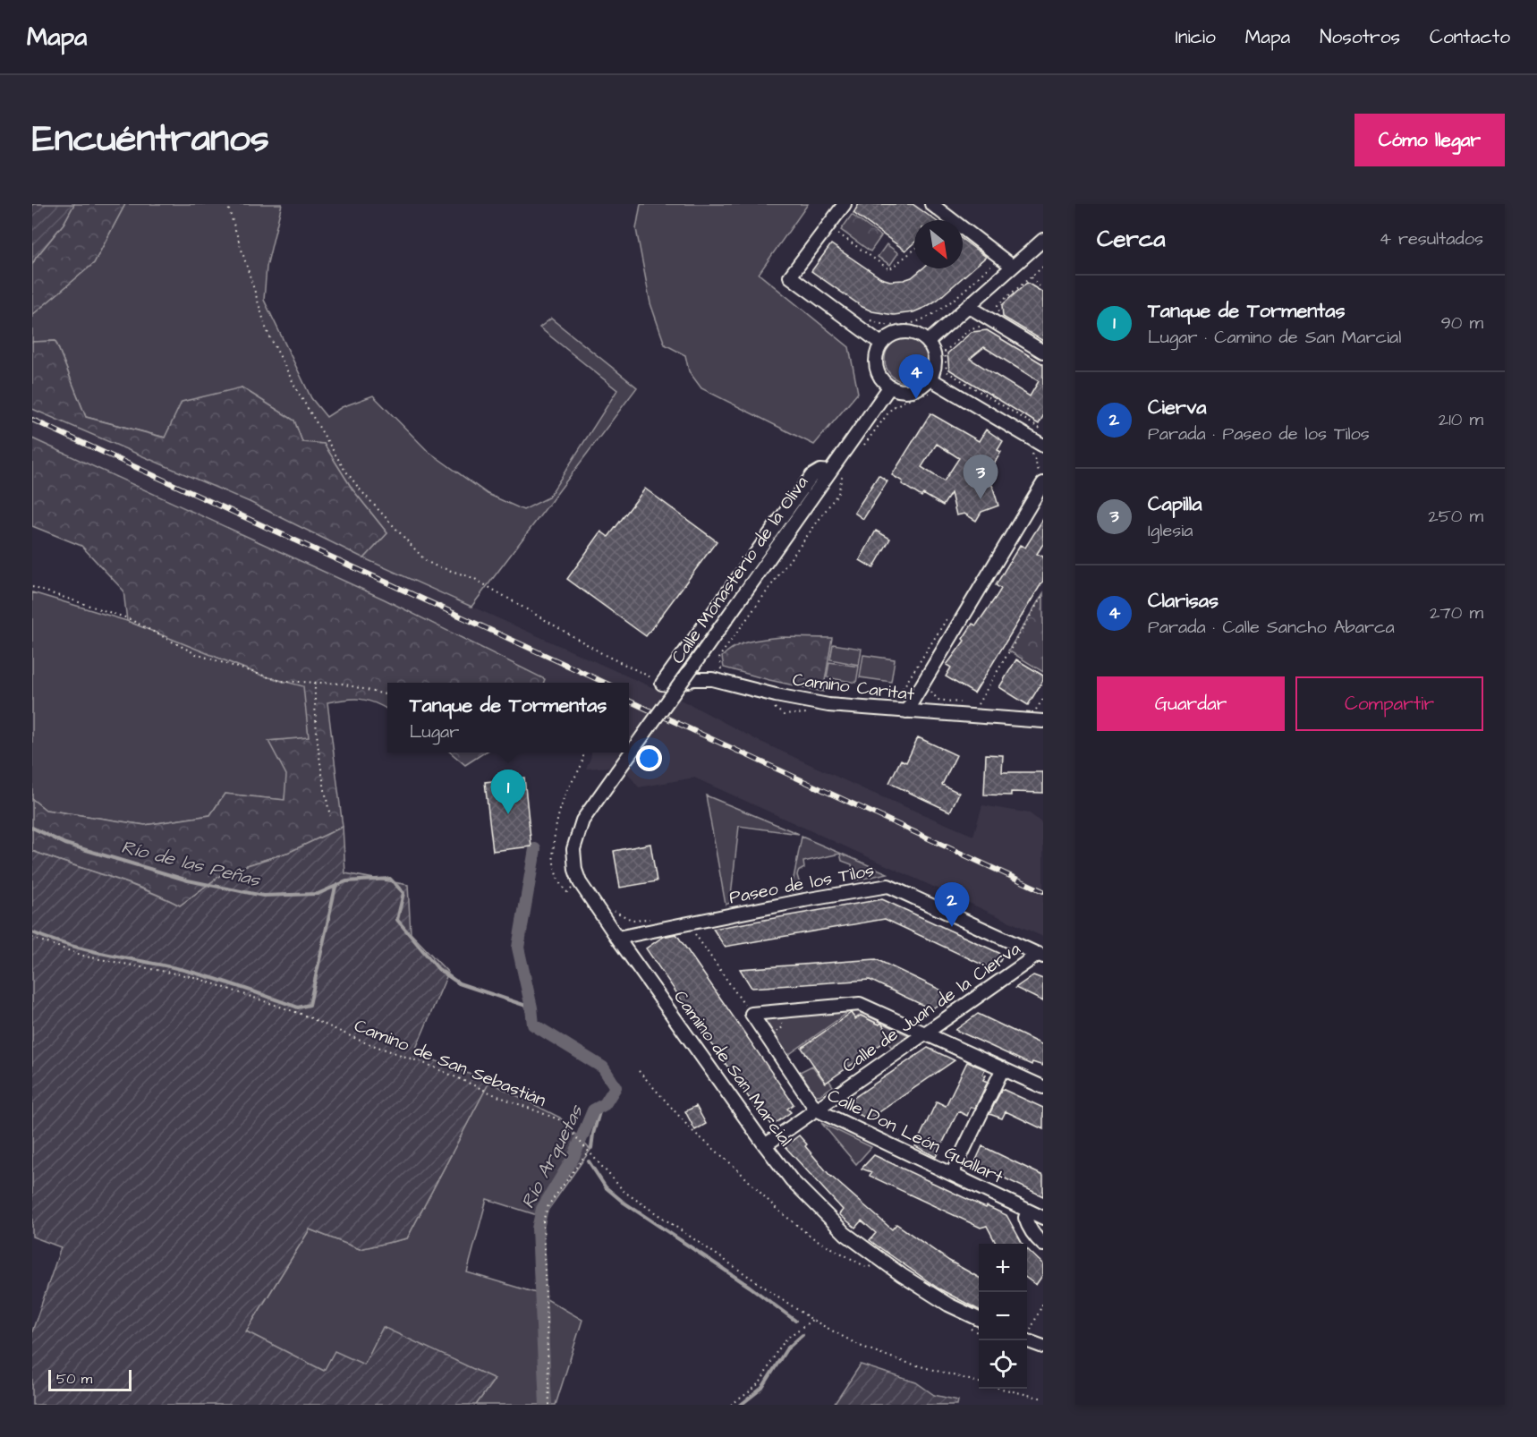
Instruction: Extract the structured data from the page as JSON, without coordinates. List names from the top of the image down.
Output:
{
  "streets": {
    "street": [
      "Calle Monasterio de la Oliva",
      "Camino Caritat",
      "Paseo de los Tilos",
      "Calle de Juan de la Cierva",
      "Camino de San Marcial",
      "Calle Don León Guallart"
    ],
    "path": ["Camino de San Sebastián"]
  },
  "crossings": [
    ["Calle Monasterio de la Oliva", "Camino de San Marcial"],
    ["Paseo de los Tilos", "Calle de Juan de la Cierva"],
    ["Paseo de los Tilos", "Camino de San Marcial"],
    ["Calle de Juan de la Cierva", "Camino de San Marcial"],
    ["Calle de Juan de la Cierva", "Calle Don León Guallart"]
  ],
  "water": ["Río de las Peñas", "Río Arquetas"],
  "scale_bar": "50 m",
  "north": "bottom right",
  "page": {
    "header": "Mapa",
    "nav": [
      "Inicio",
      "Mapa",
      "Nosotros",
      "Contacto"
    ],
    "title": "Encuéntranos",
    "buttons": [
      "Cómo llegar",
      ["Guardar", "Compartir"]
    ],
    "heading": ["Cerca", "4 resultados"],
    "list": [
      {
        "mark": "1",
        "name": "Tanque de Tormentas",
        "note": "Lugar · Camino de San Marcial",
        "value": "90 m"
      },
      {
        "mark": "2",
        "name": "Cierva",
        "note": "Parada · Paseo de los Tilos",
        "value": "210 m"
      },
      {
        "mark": "3",
        "name": "Capilla",
        "note": "Iglesia",
        "value": "250 m"
      },
      {
        "mark": "4",
        "name": "Clarisas",
        "note": "Parada · Calle Sancho Abarca",
        "value": "270 m"
      }
    ],
    "pins": [
      "4",
      "3",
      "1",
      "2"
    ],
    "popup": ["Tanque de Tormentas", "Lugar"],
    "map_buttons": ["+", "−"],
    "scale": "50 m"
  }
}
